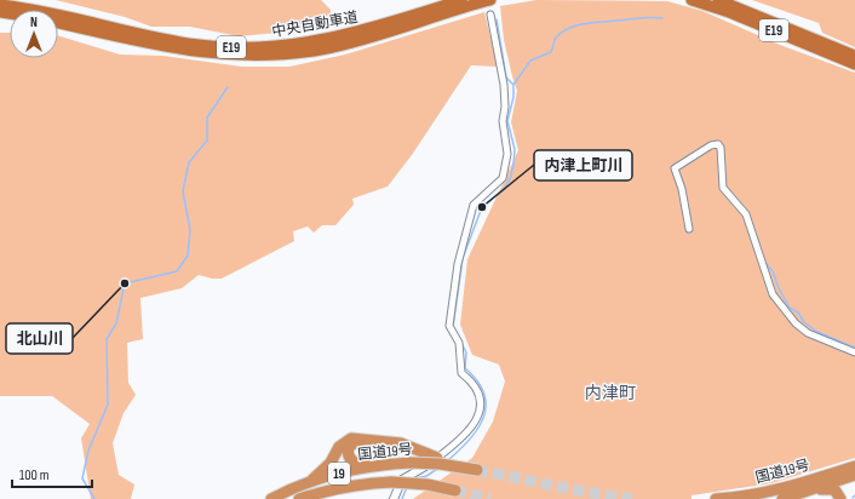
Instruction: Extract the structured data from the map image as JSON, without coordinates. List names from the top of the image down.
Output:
{
  "streets": {
    "highway": [
      "中央自動車道",
      "E19",
      "国道19号",
      "19"
    ]
  },
  "districts": ["内津町"],
  "places": ["内津上町川", "北山川"],
  "scale_bar": "100 m",
  "north": "top"
}
